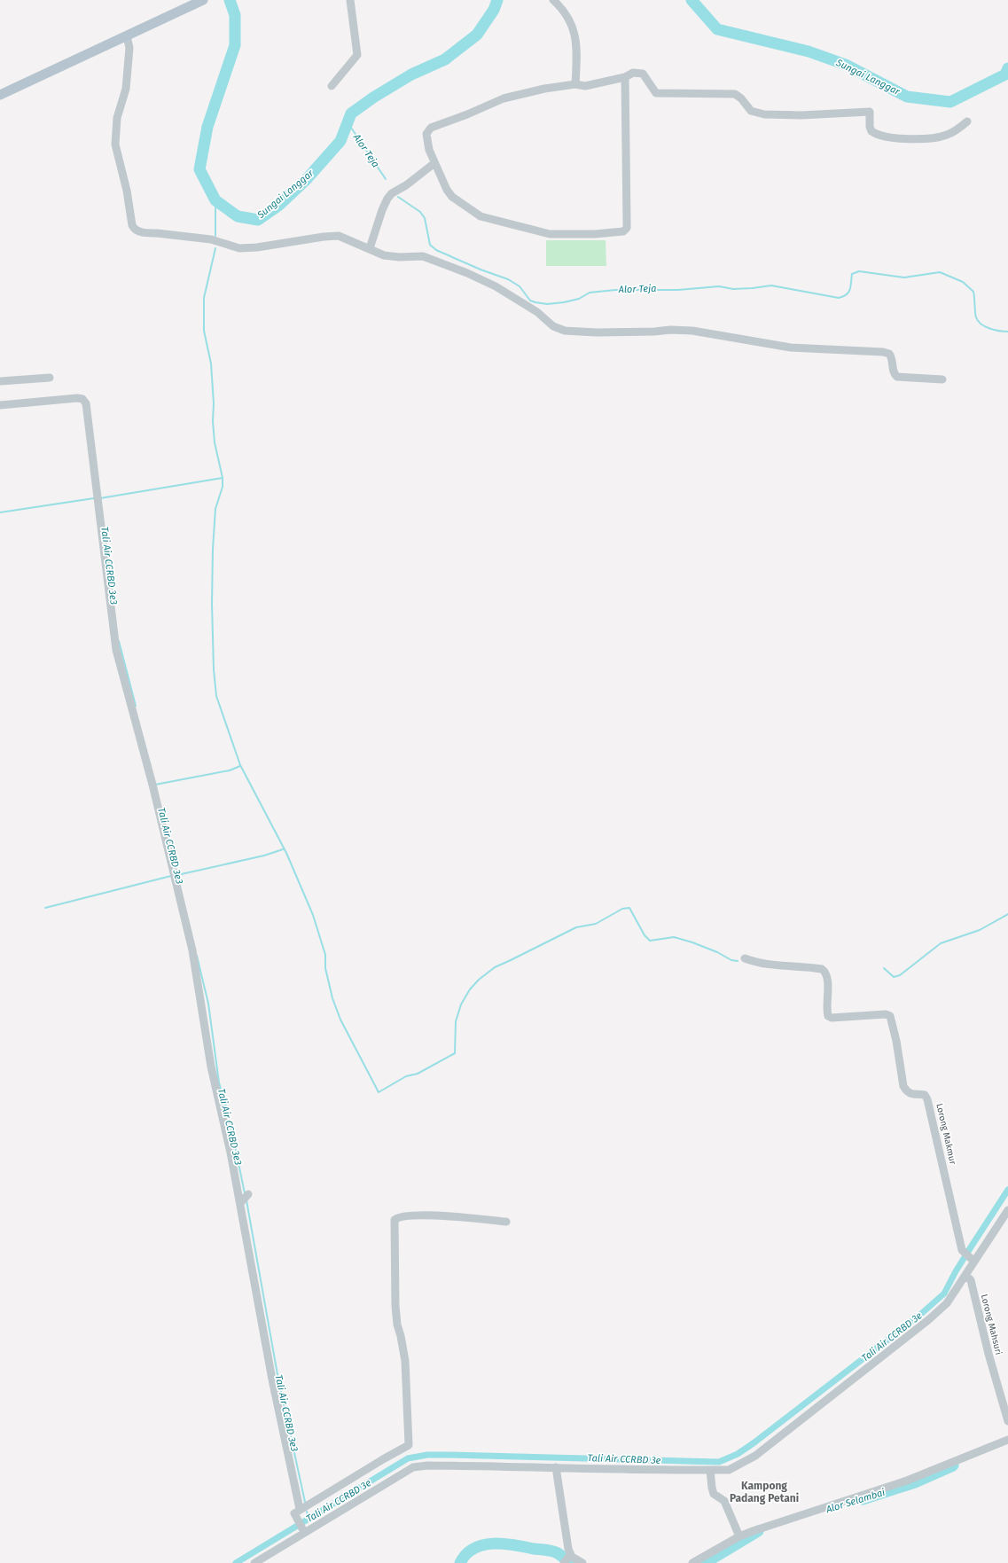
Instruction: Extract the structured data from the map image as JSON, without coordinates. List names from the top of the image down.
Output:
{
  "streets": {
    "street": ["Lorong Makmur", "Lorong Mahsuri"]
  },
  "districts": ["Kampong Padang Petani"],
  "water": [
    "Sungai Langgar",
    "Alor Teja",
    "Tali Air CCRBD 3e3",
    "Tali Air CCRBD 3e",
    "Alor Selambai"
  ]
}
